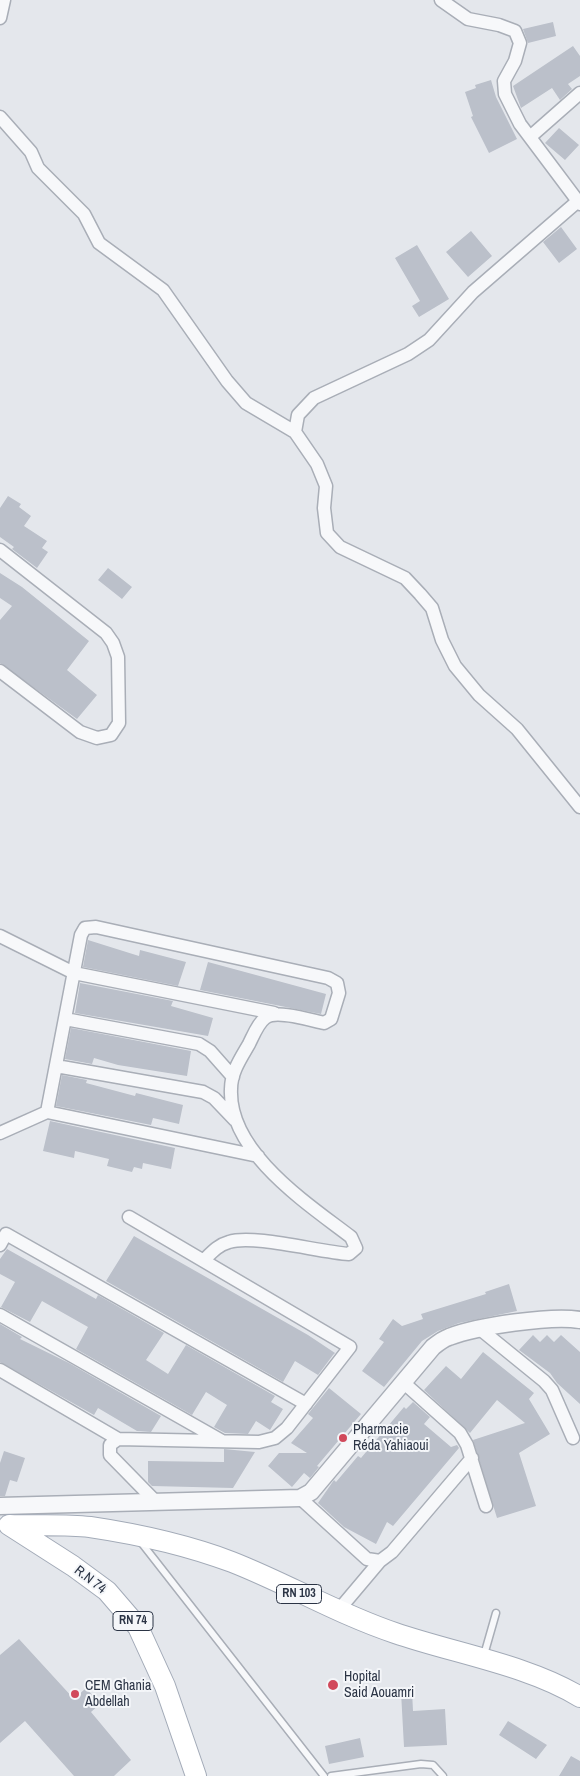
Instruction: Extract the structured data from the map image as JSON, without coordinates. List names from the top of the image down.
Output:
{
  "streets": {
    "main road": ["R.N 74", "RN 103", "RN 74"]
  },
  "crossings": [
    ["R.N 74", "RN 103"]
  ],
  "places": ["Pharmacie Réda Yahiaoui", "Hopital Said Aouamri", "CEM Ghania Abdellah"]
}
